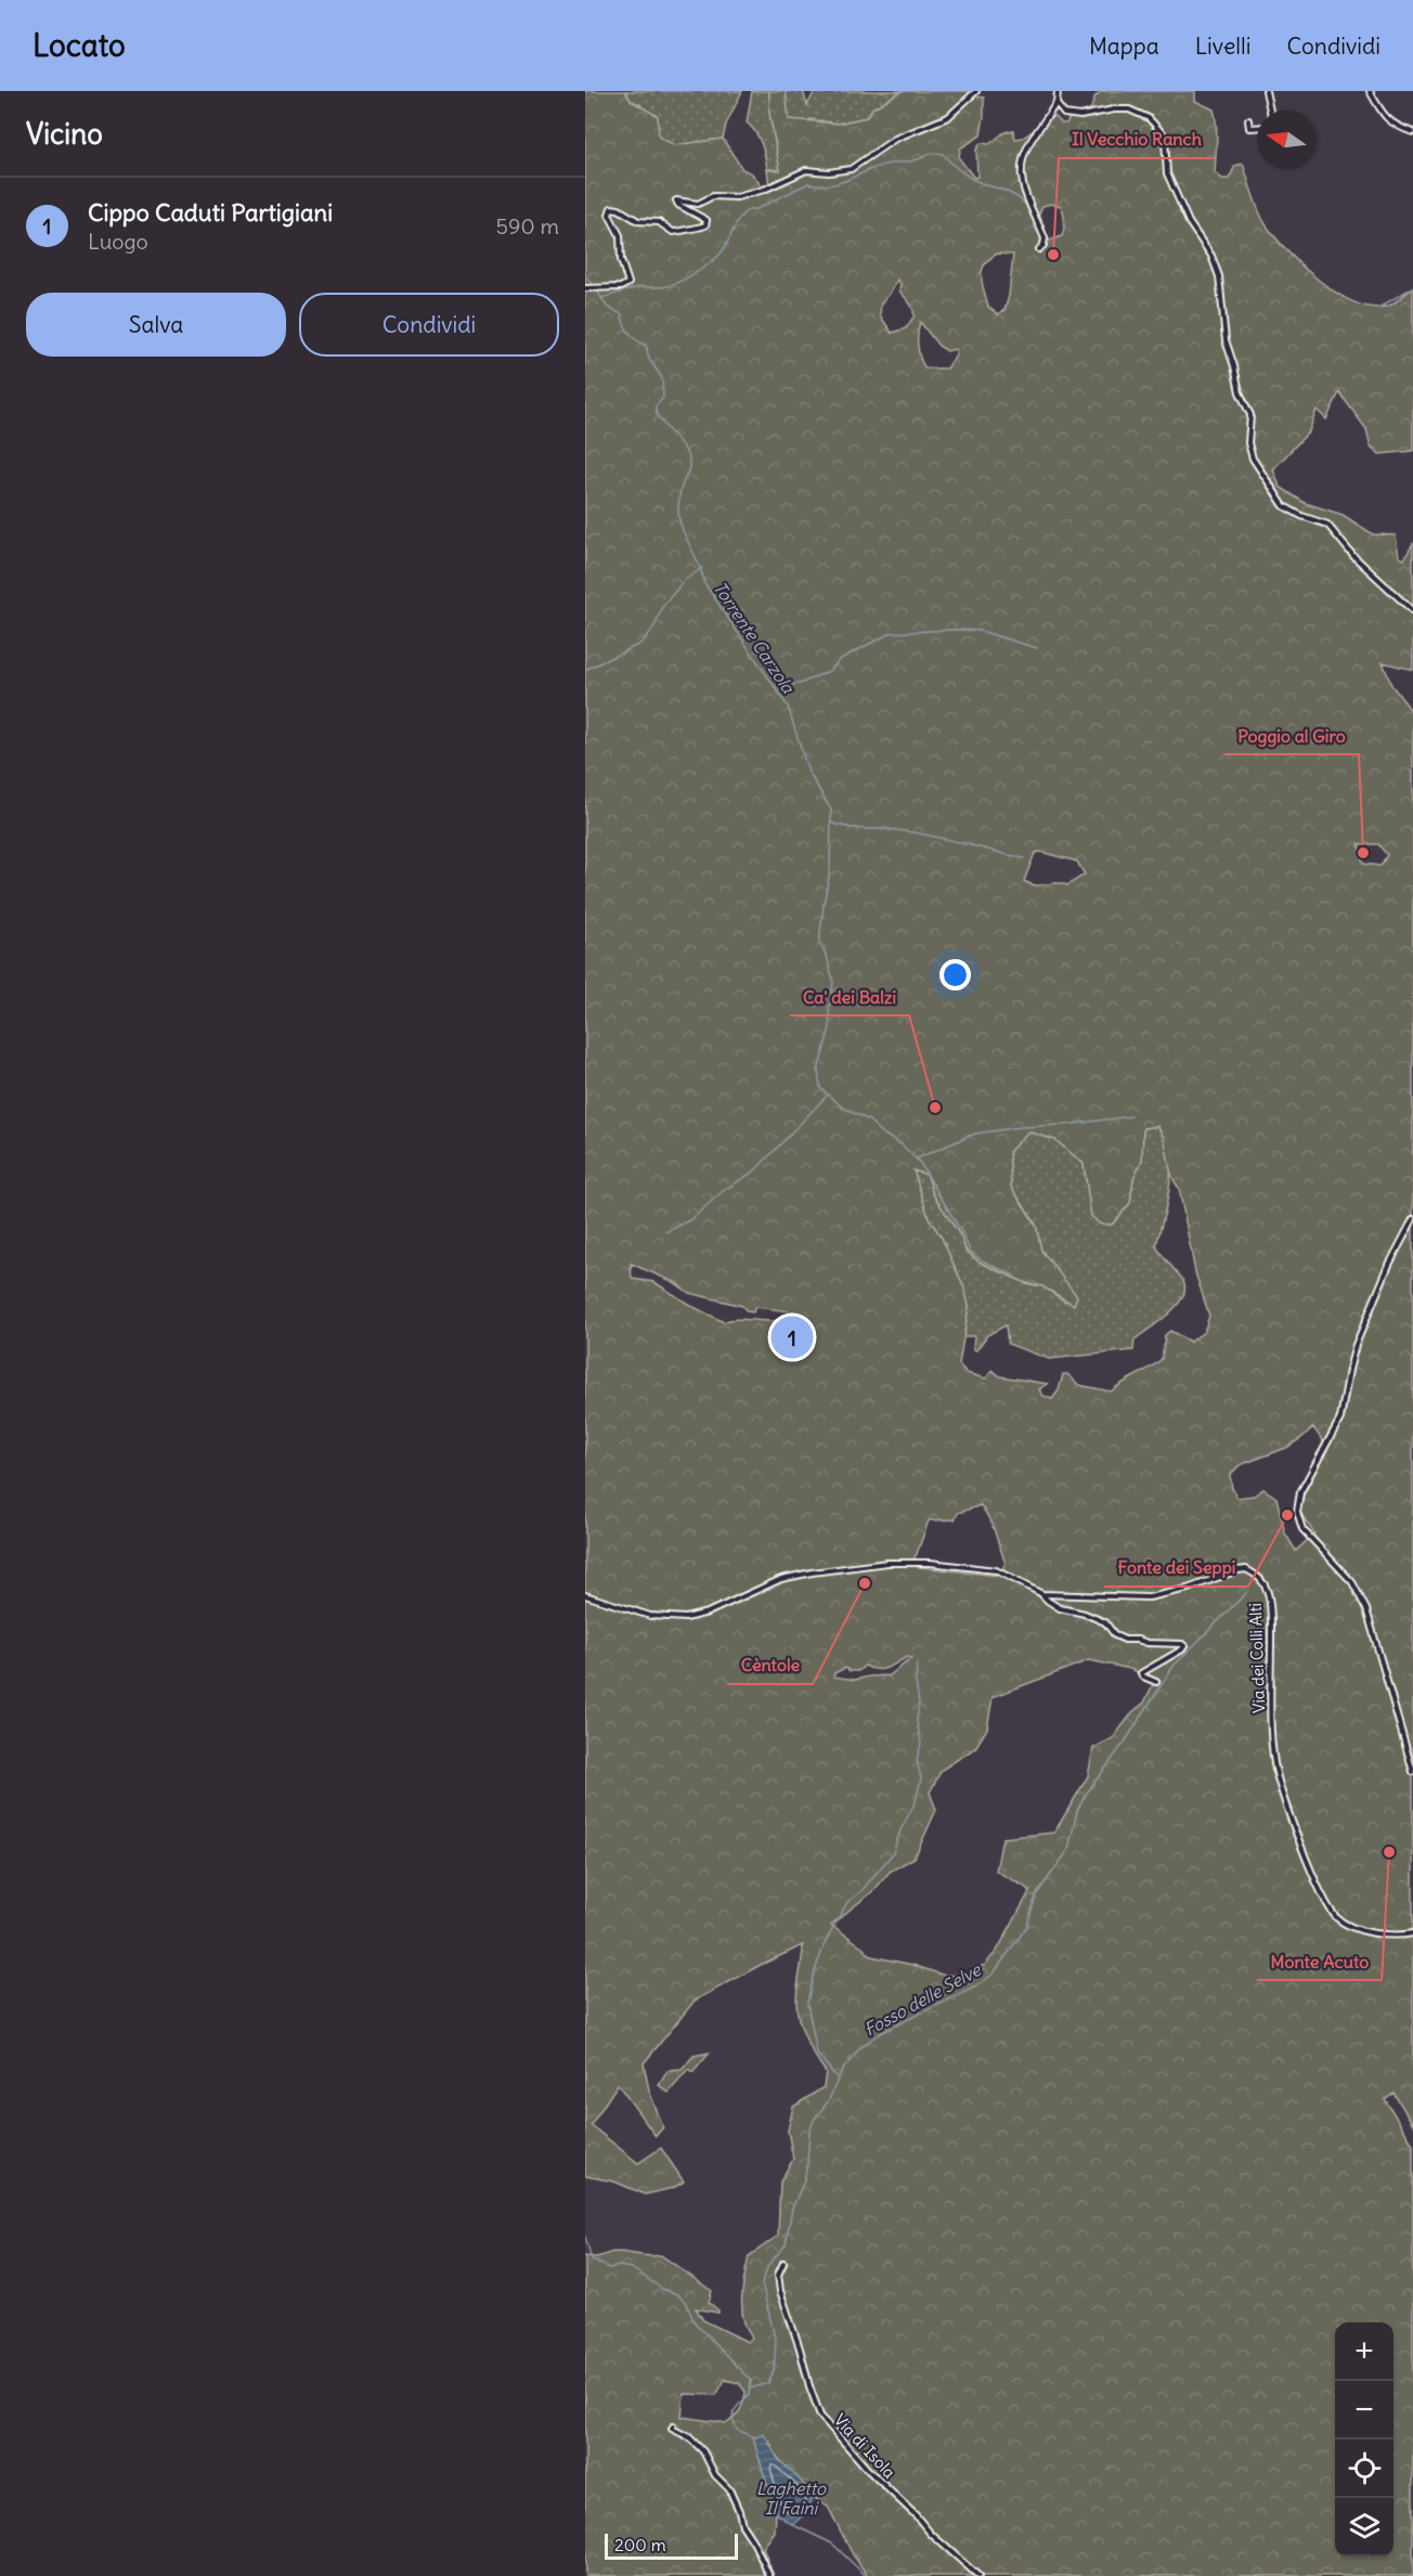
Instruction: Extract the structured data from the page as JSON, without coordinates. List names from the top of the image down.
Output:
{
  "streets": {
    "street": ["Via dei Colli Alti", "Via di Isola"]
  },
  "water": ["Torrente Carzola", "Fosso delle Selve", "Laghetto Il Faini"],
  "places": [
    "Il Vecchio Ranch",
    "Poggio al Giro",
    "Ca' dei Balzi",
    "Fonte dei Seppi",
    "Cèntole",
    "Monte Acuto"
  ],
  "scale_bar": "200 m",
  "north": "left",
  "page": {
    "header": "Locato",
    "nav": ["Mappa", "Livelli", "Condividi"],
    "heading": "Vicino",
    "list": [
      {
        "mark": "1",
        "name": "Cippo Caduti Partigiani",
        "note": "Luogo",
        "value": "590 m"
      }
    ],
    "buttons": ["Salva", "Condividi"],
    "pins": "1",
    "map_buttons": ["+", "−"],
    "scale": "200 m"
  }
}
